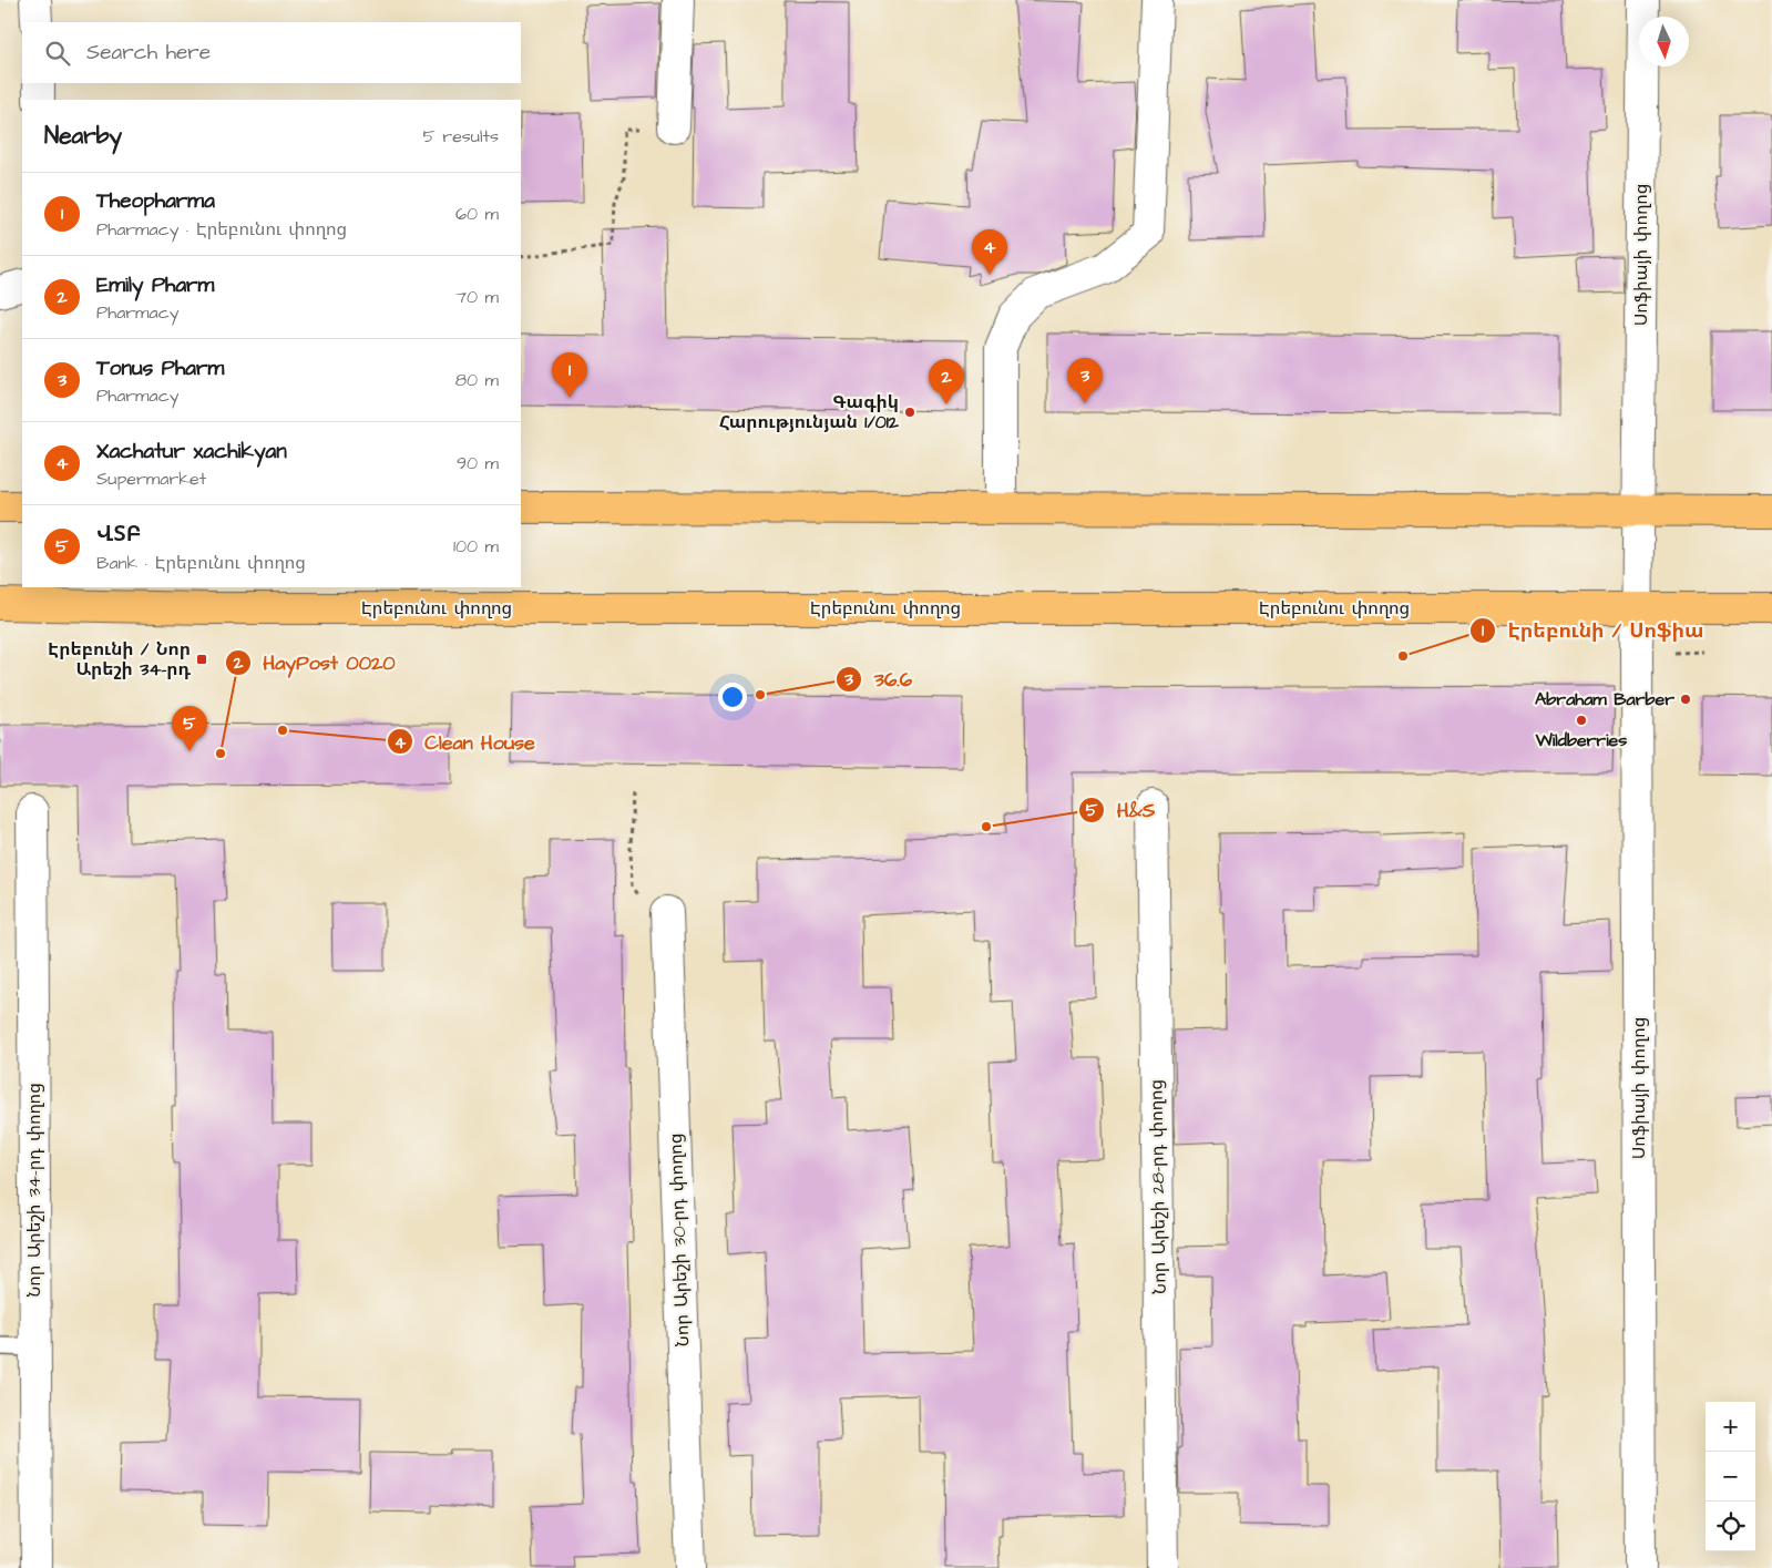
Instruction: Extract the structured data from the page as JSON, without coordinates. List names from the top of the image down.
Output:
{
  "streets": {
    "main road": ["Էրեբունու փողոց"],
    "street": [
      "Սոֆիայի փողոց",
      "Նոր Արեշի 28-րդ փողոց",
      "Նոր Արեշի 34-րդ փողոց",
      "Նոր Արեշի 30-րդ փողոց"
    ]
  },
  "crossings": [
    ["Սոֆիայի փողոց", "Էրեբունու փողոց"]
  ],
  "places": {
    "other": [
      "Գագիկ Հարությունյան 1/012",
      "Էրեբունի / Սոֆիա",
      "36.6",
      "Abraham Barber",
      "Wildberries",
      "Clean House",
      "HayPost 0020",
      "H&S"
    ],
    "transit": ["Էրեբունի / Նոր Արեշի 34-րդ"]
  },
  "north": "bottom",
  "page": {
    "search": "Search here",
    "heading": ["Nearby", "5 results"],
    "list": [
      {
        "mark": "1",
        "name": "Theopharma",
        "note": "Pharmacy · Էրեբունու փողոց",
        "value": "60 m"
      },
      {
        "mark": "2",
        "name": "Emily Pharm",
        "note": "Pharmacy",
        "value": "70 m"
      },
      {
        "mark": "3",
        "name": "Tonus Pharm",
        "note": "Pharmacy",
        "value": "80 m"
      },
      {
        "mark": "4",
        "name": "Xachatur xachikyan",
        "note": "Supermarket",
        "value": "90 m"
      },
      {
        "mark": "5",
        "name": "ՎՏԲ",
        "note": "Bank · Էրեբունու փողոց",
        "value": "100 m"
      }
    ],
    "pins": [
      "4",
      "1",
      "3",
      "2",
      "5"
    ],
    "map_buttons": ["+", "−"]
  }
}
